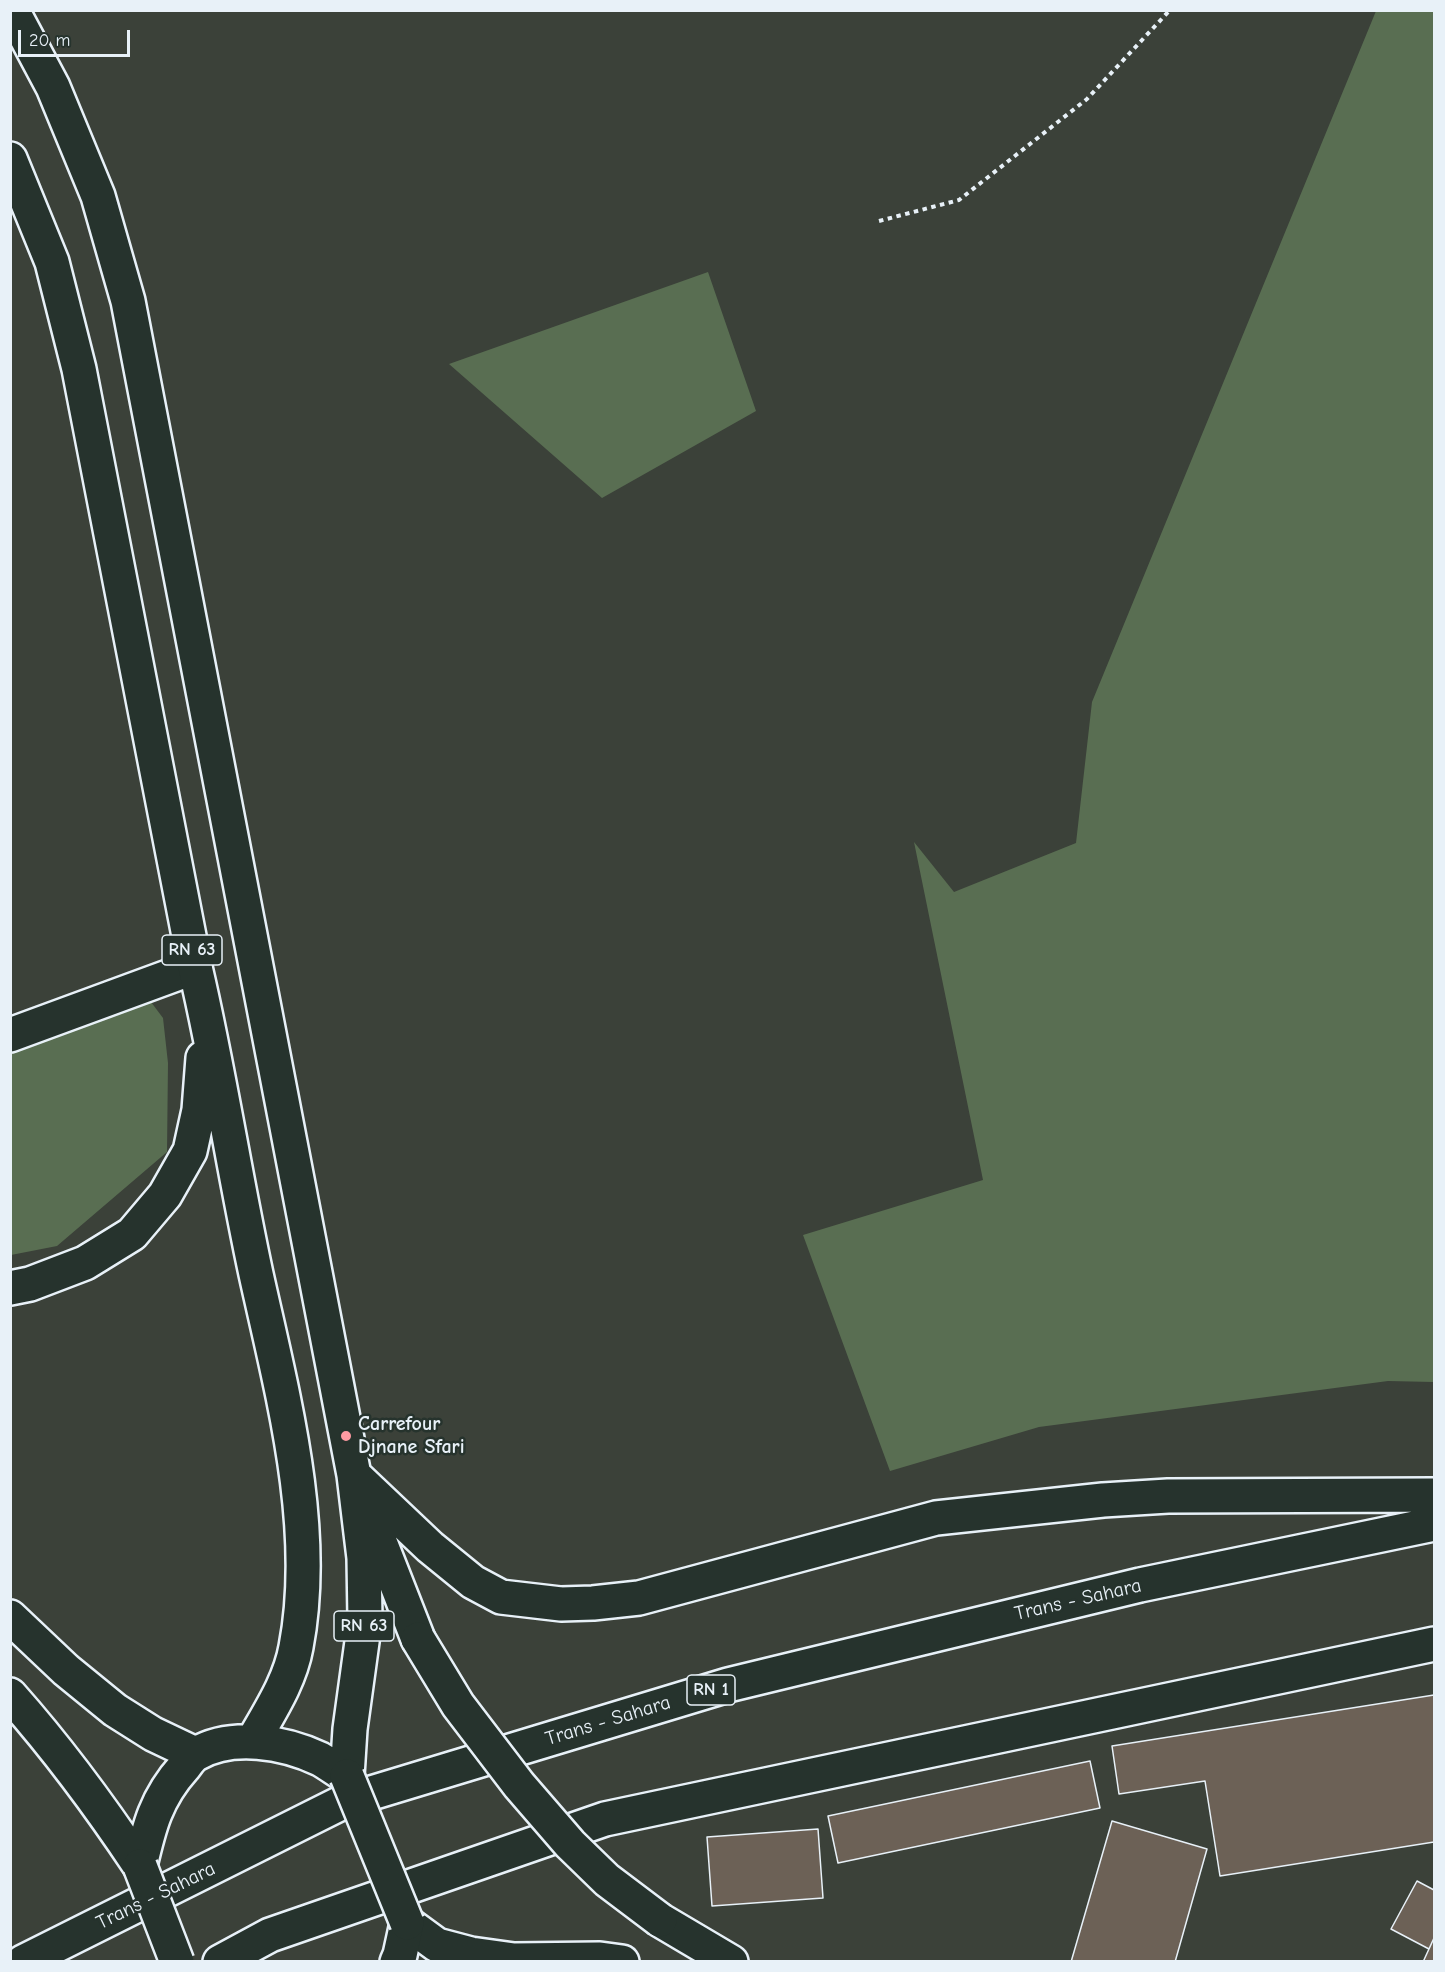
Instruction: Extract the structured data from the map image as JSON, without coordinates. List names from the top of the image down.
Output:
{
  "streets": {
    "main road": ["RN 63", "Trans - Sahara", "RN 1"]
  },
  "places": ["Carrefour Djnane Sfari"],
  "scale_bar": "20 m"
}
